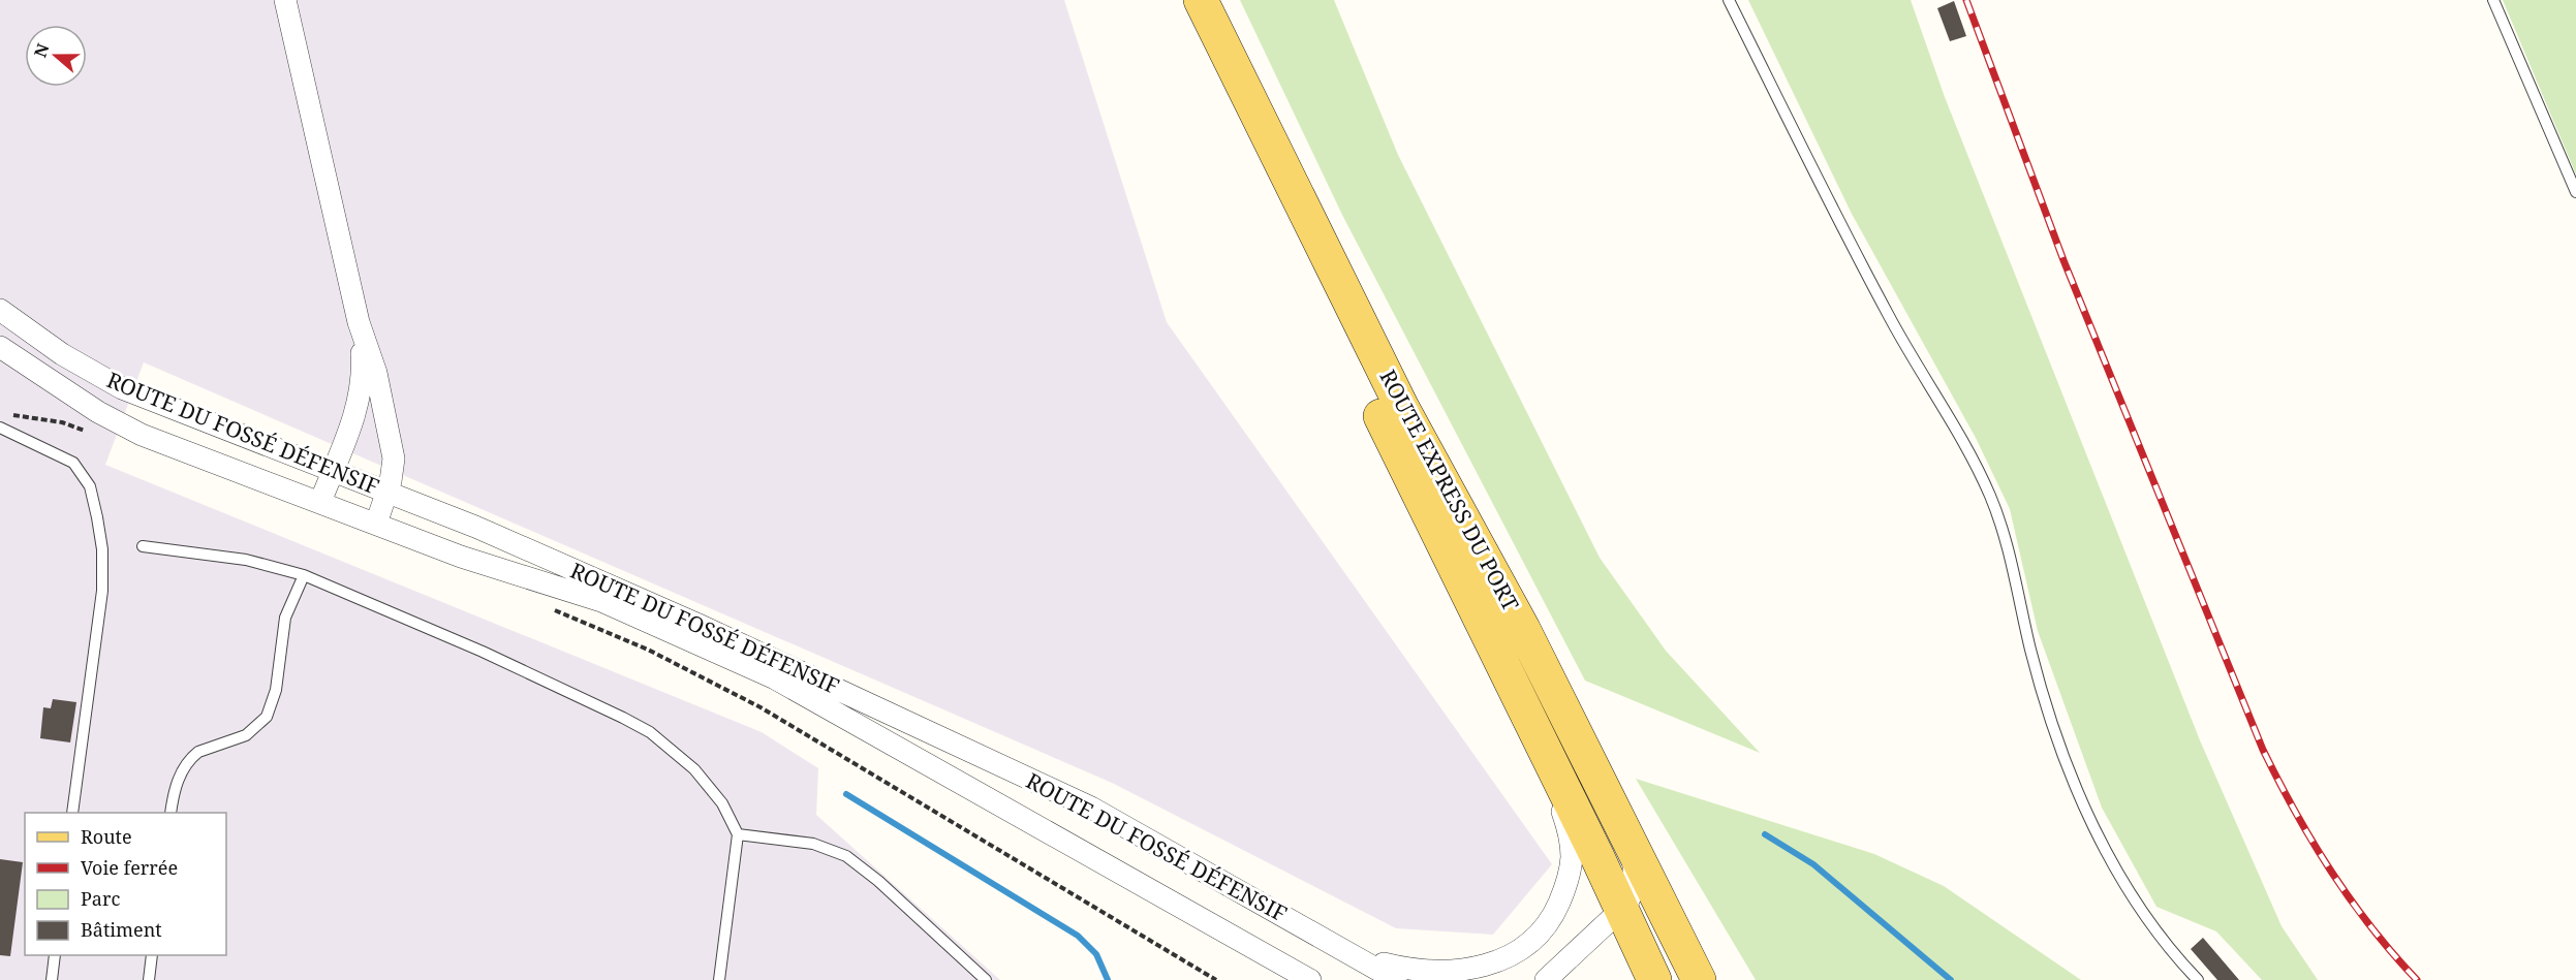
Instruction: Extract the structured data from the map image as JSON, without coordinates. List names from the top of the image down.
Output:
{
  "streets": {
    "main road": ["ROUTE EXPRESS DU PORT"],
    "street": ["ROUTE DU FOSSÉ DÉFENSIF"]
  },
  "legend": [
    "Route",
    "Voie ferrée",
    "Parc",
    "Bâtiment"
  ],
  "north": "left"
}
